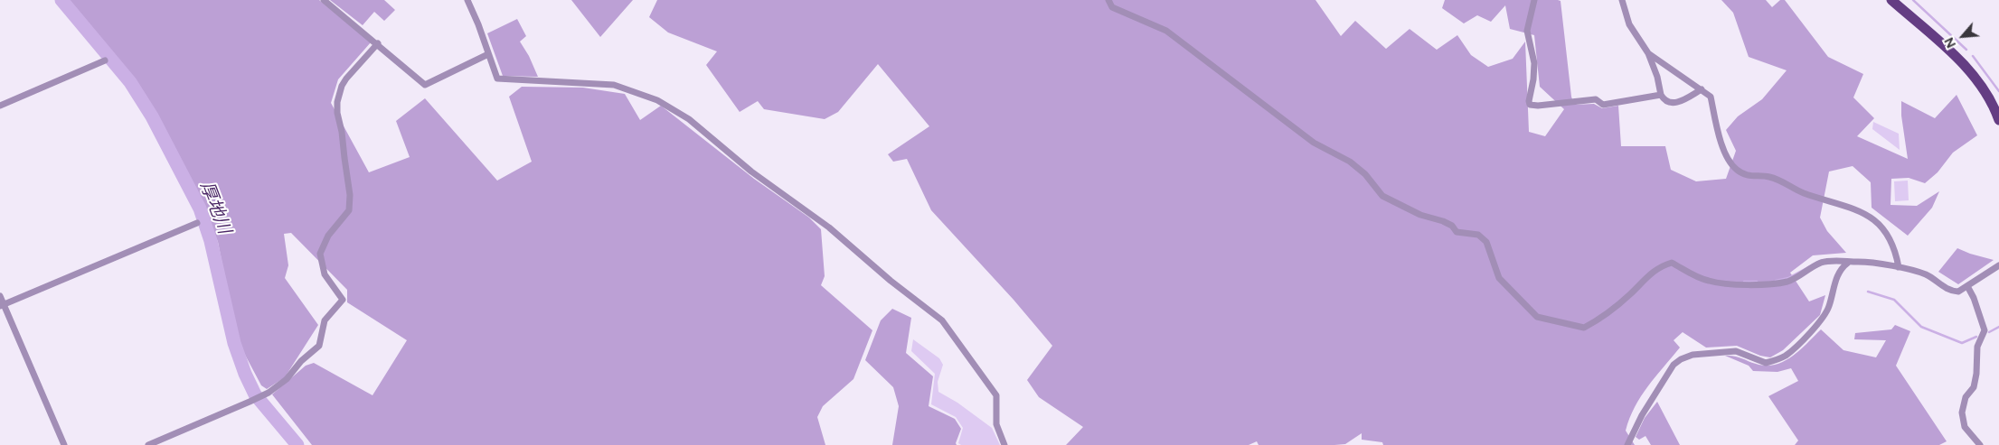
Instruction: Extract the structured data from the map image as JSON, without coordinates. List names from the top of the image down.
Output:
{
  "water": ["厚地川"],
  "north": "bottom left"
}
